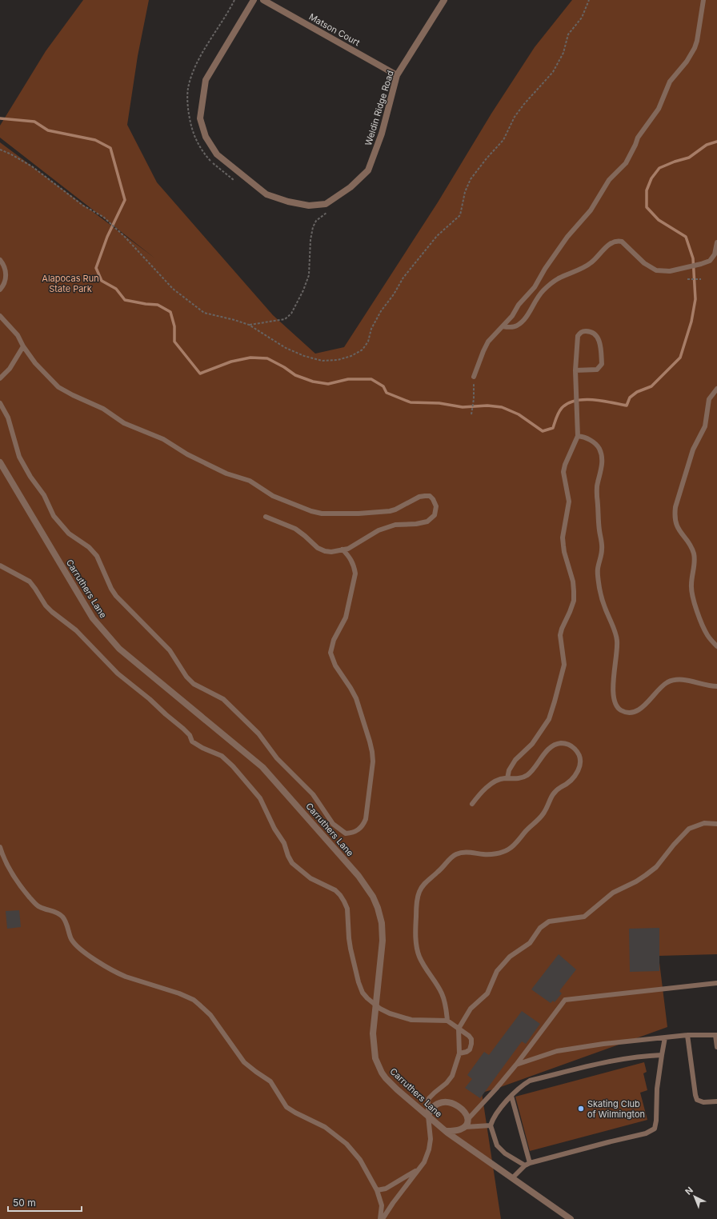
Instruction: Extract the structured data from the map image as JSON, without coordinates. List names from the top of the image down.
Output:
{
  "streets": {
    "street": ["Matson Court", "Weldin Ridge Road", "Carruthers Lane"]
  },
  "crossings": [
    ["Matson Court", "Weldin Ridge Road"]
  ],
  "parks": ["Alapocas Run State Park"],
  "places": ["Skating Club of Wilmington"],
  "scale_bar": "50 m",
  "north": "top left"
}
